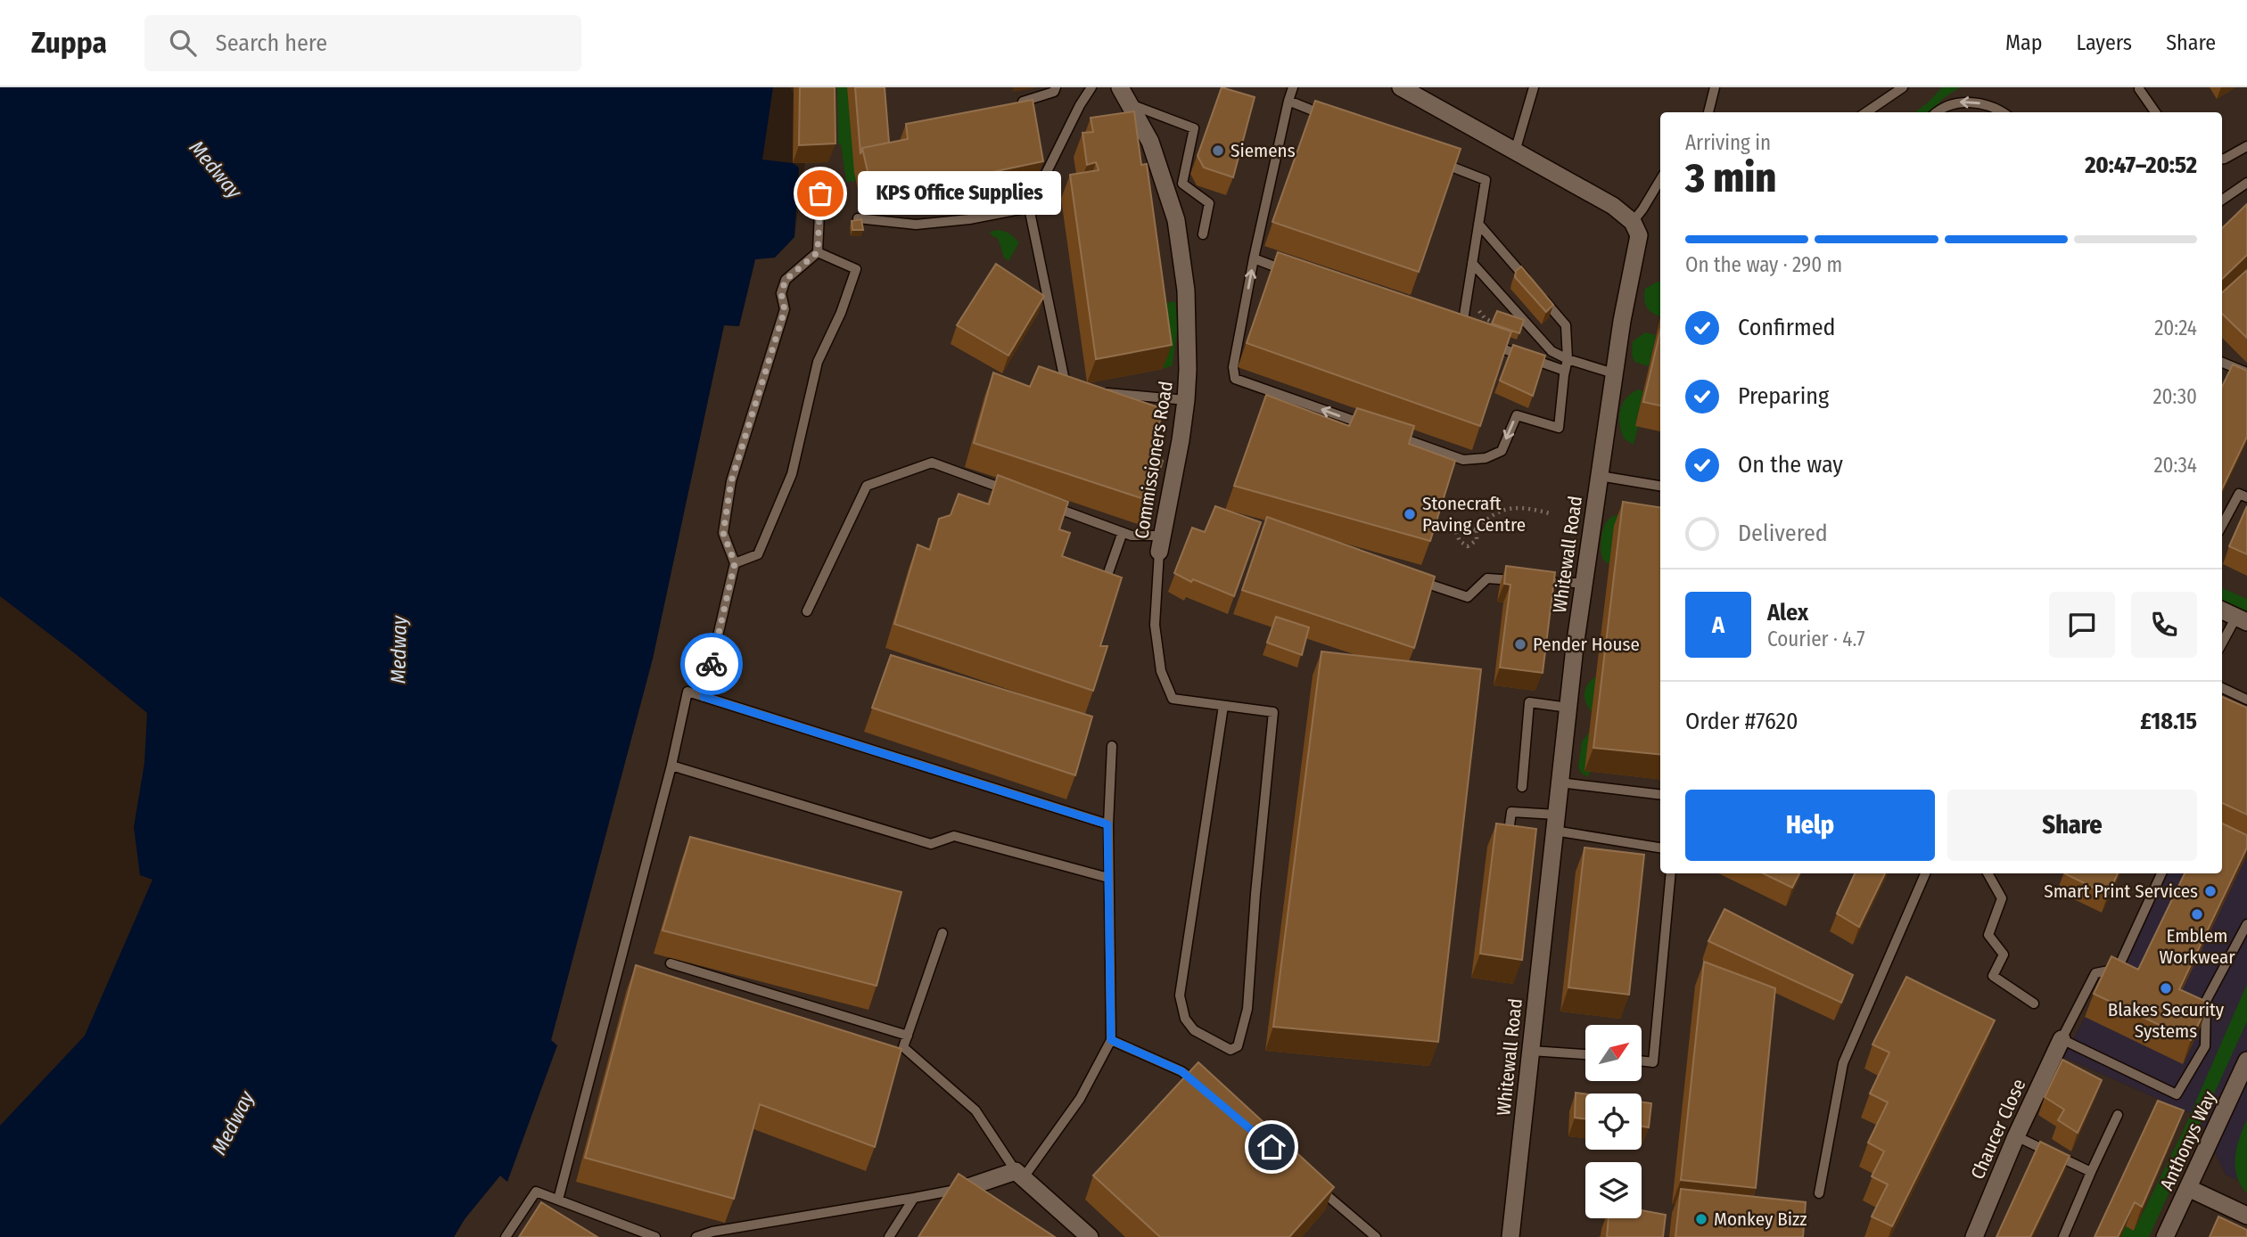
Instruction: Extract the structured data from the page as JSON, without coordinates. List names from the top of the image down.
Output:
{
  "streets": {
    "street": [
      "Commissioners Road",
      "Whitewall Road",
      "Chaucer Close",
      "Anthonys Way"
    ]
  },
  "water": ["Medway"],
  "places": [
    "Siemens",
    "KPS Office Supplies",
    "Stonecraft Paving Centre",
    "Pender House",
    "Smart Print Services",
    "Emblem Workwear",
    "Blakes Security Systems",
    "Monkey Bizz"
  ],
  "north": "top right",
  "page": {
    "header": "Zuppa",
    "search": "Search here",
    "nav": ["Map", "Layers", "Share"],
    "heading": ["3 min", "Arriving in", "20:47–20:52"],
    "panel": [
      "Alex",
      "Courier · 4.7",
      "Order #7620",
      "£18.15"
    ],
    "bubble": "KPS Office Supplies",
    "bar": "On the way · 290 m",
    "list": [
      ["Confirmed", "20:24"],
      ["Preparing", "20:30"],
      ["On the way", "20:34"],
      "Delivered"
    ],
    "round": "A",
    "buttons": ["Help", "Share"]
  }
}
